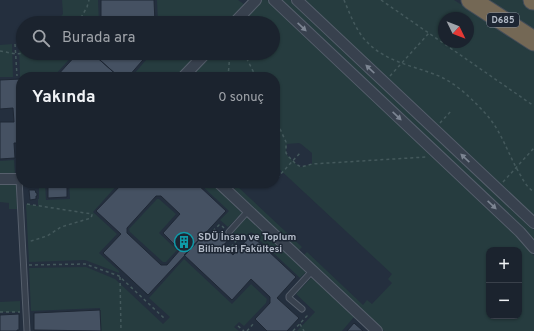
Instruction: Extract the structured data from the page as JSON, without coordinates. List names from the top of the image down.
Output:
{
  "streets": {
    "highway": ["D685"]
  },
  "places": {
    "building": ["SDÜ İnsan ve Toplum Bilimleri Fakültesi"]
  },
  "north": "bottom right",
  "page": {
    "search": "Burada ara",
    "heading": ["Yakında", "0 sonuç"],
    "map_buttons": ["+", "−"]
  }
}
